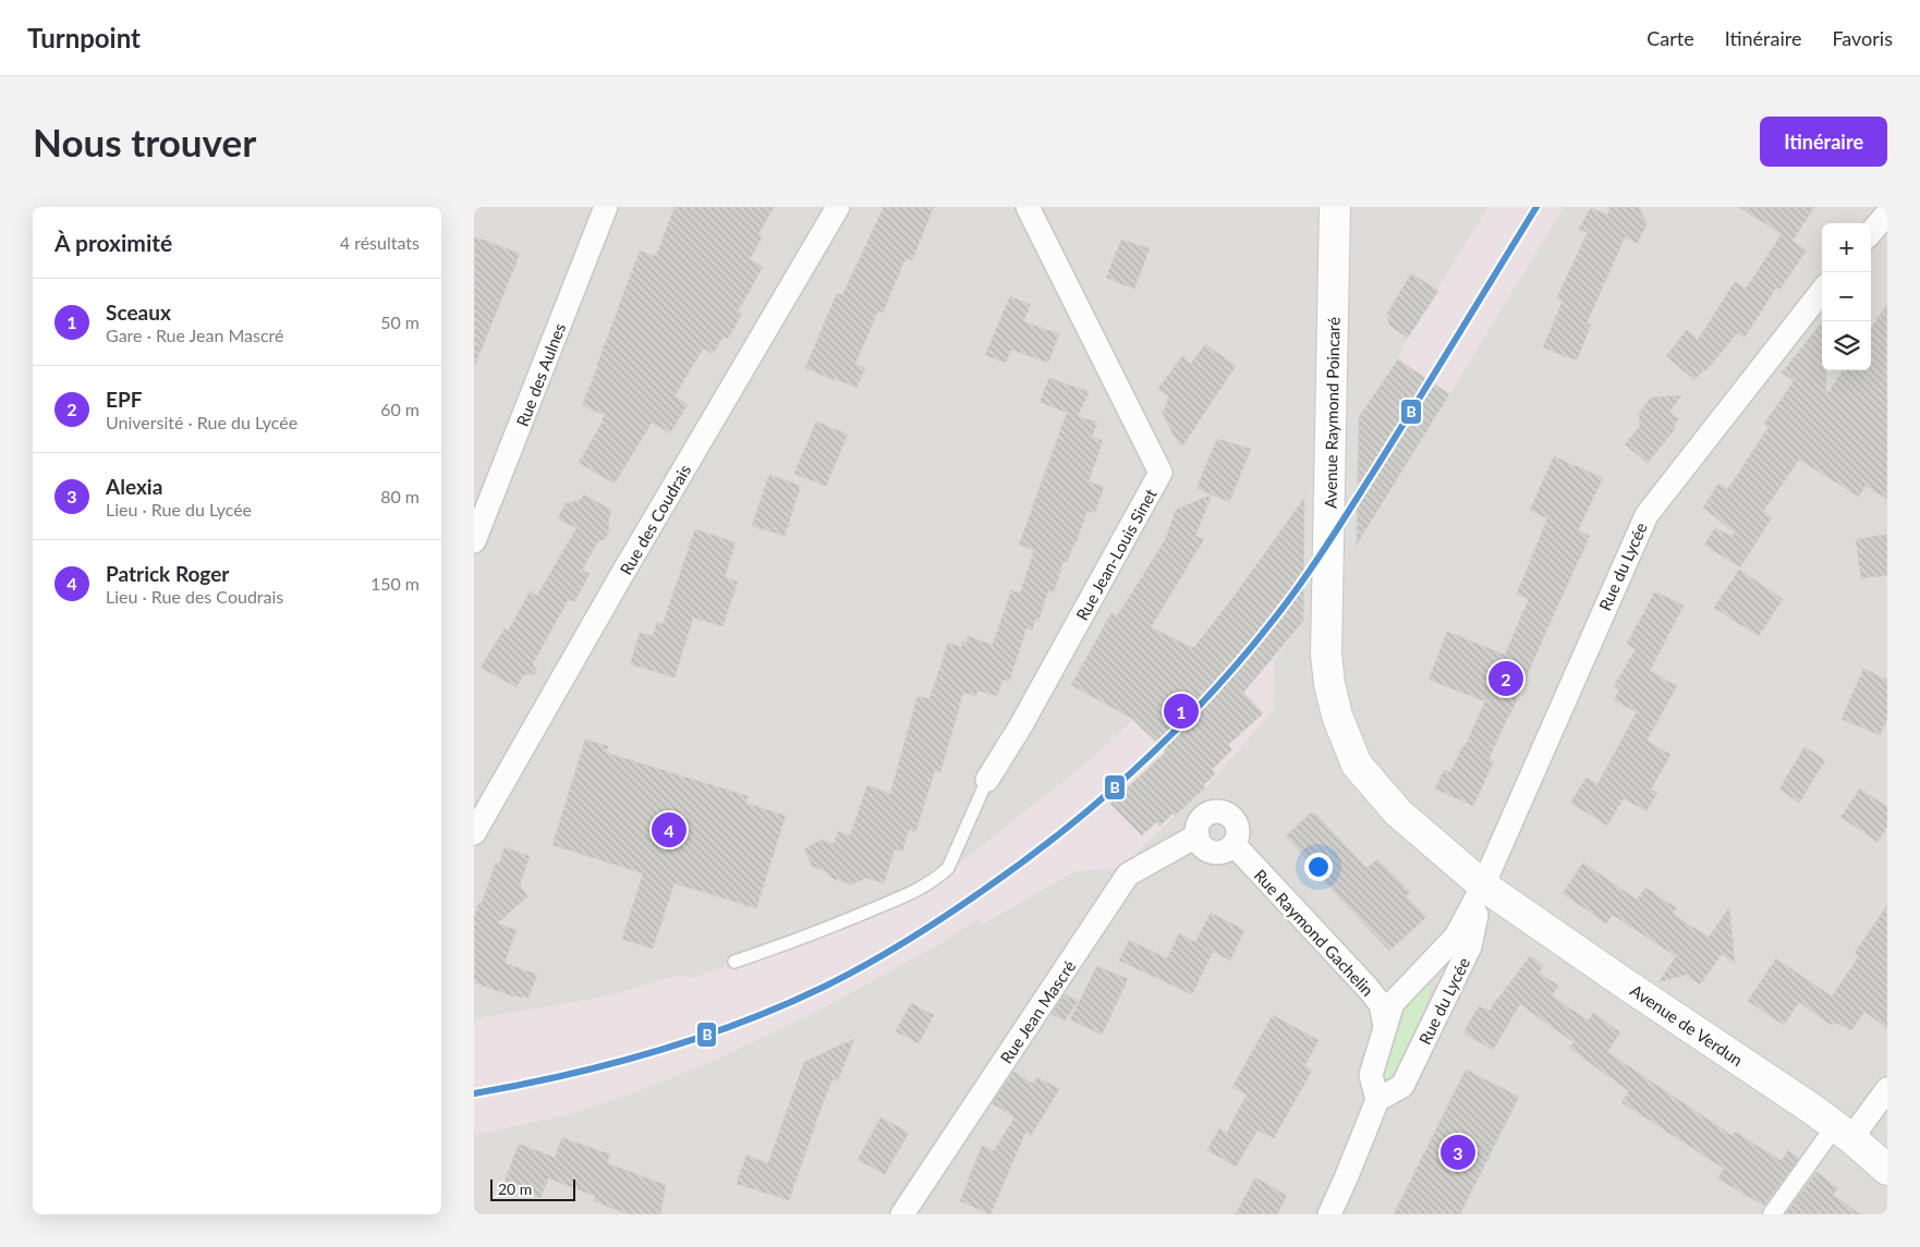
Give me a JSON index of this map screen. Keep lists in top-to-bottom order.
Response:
{
  "streets": {
    "street": [
      "Rue des Aulnes",
      "Avenue Raymond Poincaré",
      "Rue des Coudrais",
      "Rue Jean-Louis Sinet",
      "Rue du Lycée",
      "Rue Raymond Gachelin",
      "Rue Jean Mascré",
      "Avenue de Verdun"
    ]
  },
  "crossings": [
    ["Avenue Raymond Poincaré", "Rue du Lycée"],
    ["Avenue Raymond Poincaré", "Avenue de Verdun"],
    ["Rue du Lycée", "Rue Raymond Gachelin"],
    ["Rue du Lycée", "Avenue de Verdun"],
    ["Rue Raymond Gachelin", "Rue Jean Mascré"]
  ],
  "lines": ["transit line B"],
  "scale_bar": "20 m",
  "page": {
    "header": "Turnpoint",
    "nav": ["Carte", "Itinéraire", "Favoris"],
    "buttons": "Itinéraire",
    "title": "Nous trouver",
    "heading": ["À proximité", "4 résultats"],
    "map_buttons": ["+", "−"],
    "list": [
      {
        "mark": "1",
        "name": "Sceaux",
        "note": "Gare · Rue Jean Mascré",
        "value": "50 m"
      },
      {
        "mark": "2",
        "name": "EPF",
        "note": "Université · Rue du Lycée",
        "value": "60 m"
      },
      {
        "mark": "3",
        "name": "Alexia",
        "note": "Lieu · Rue du Lycée",
        "value": "80 m"
      },
      {
        "mark": "4",
        "name": "Patrick Roger",
        "note": "Lieu · Rue des Coudrais",
        "value": "150 m"
      }
    ],
    "pins": [
      "2",
      "1",
      "4",
      "3"
    ],
    "scale": "20 m"
  }
}
